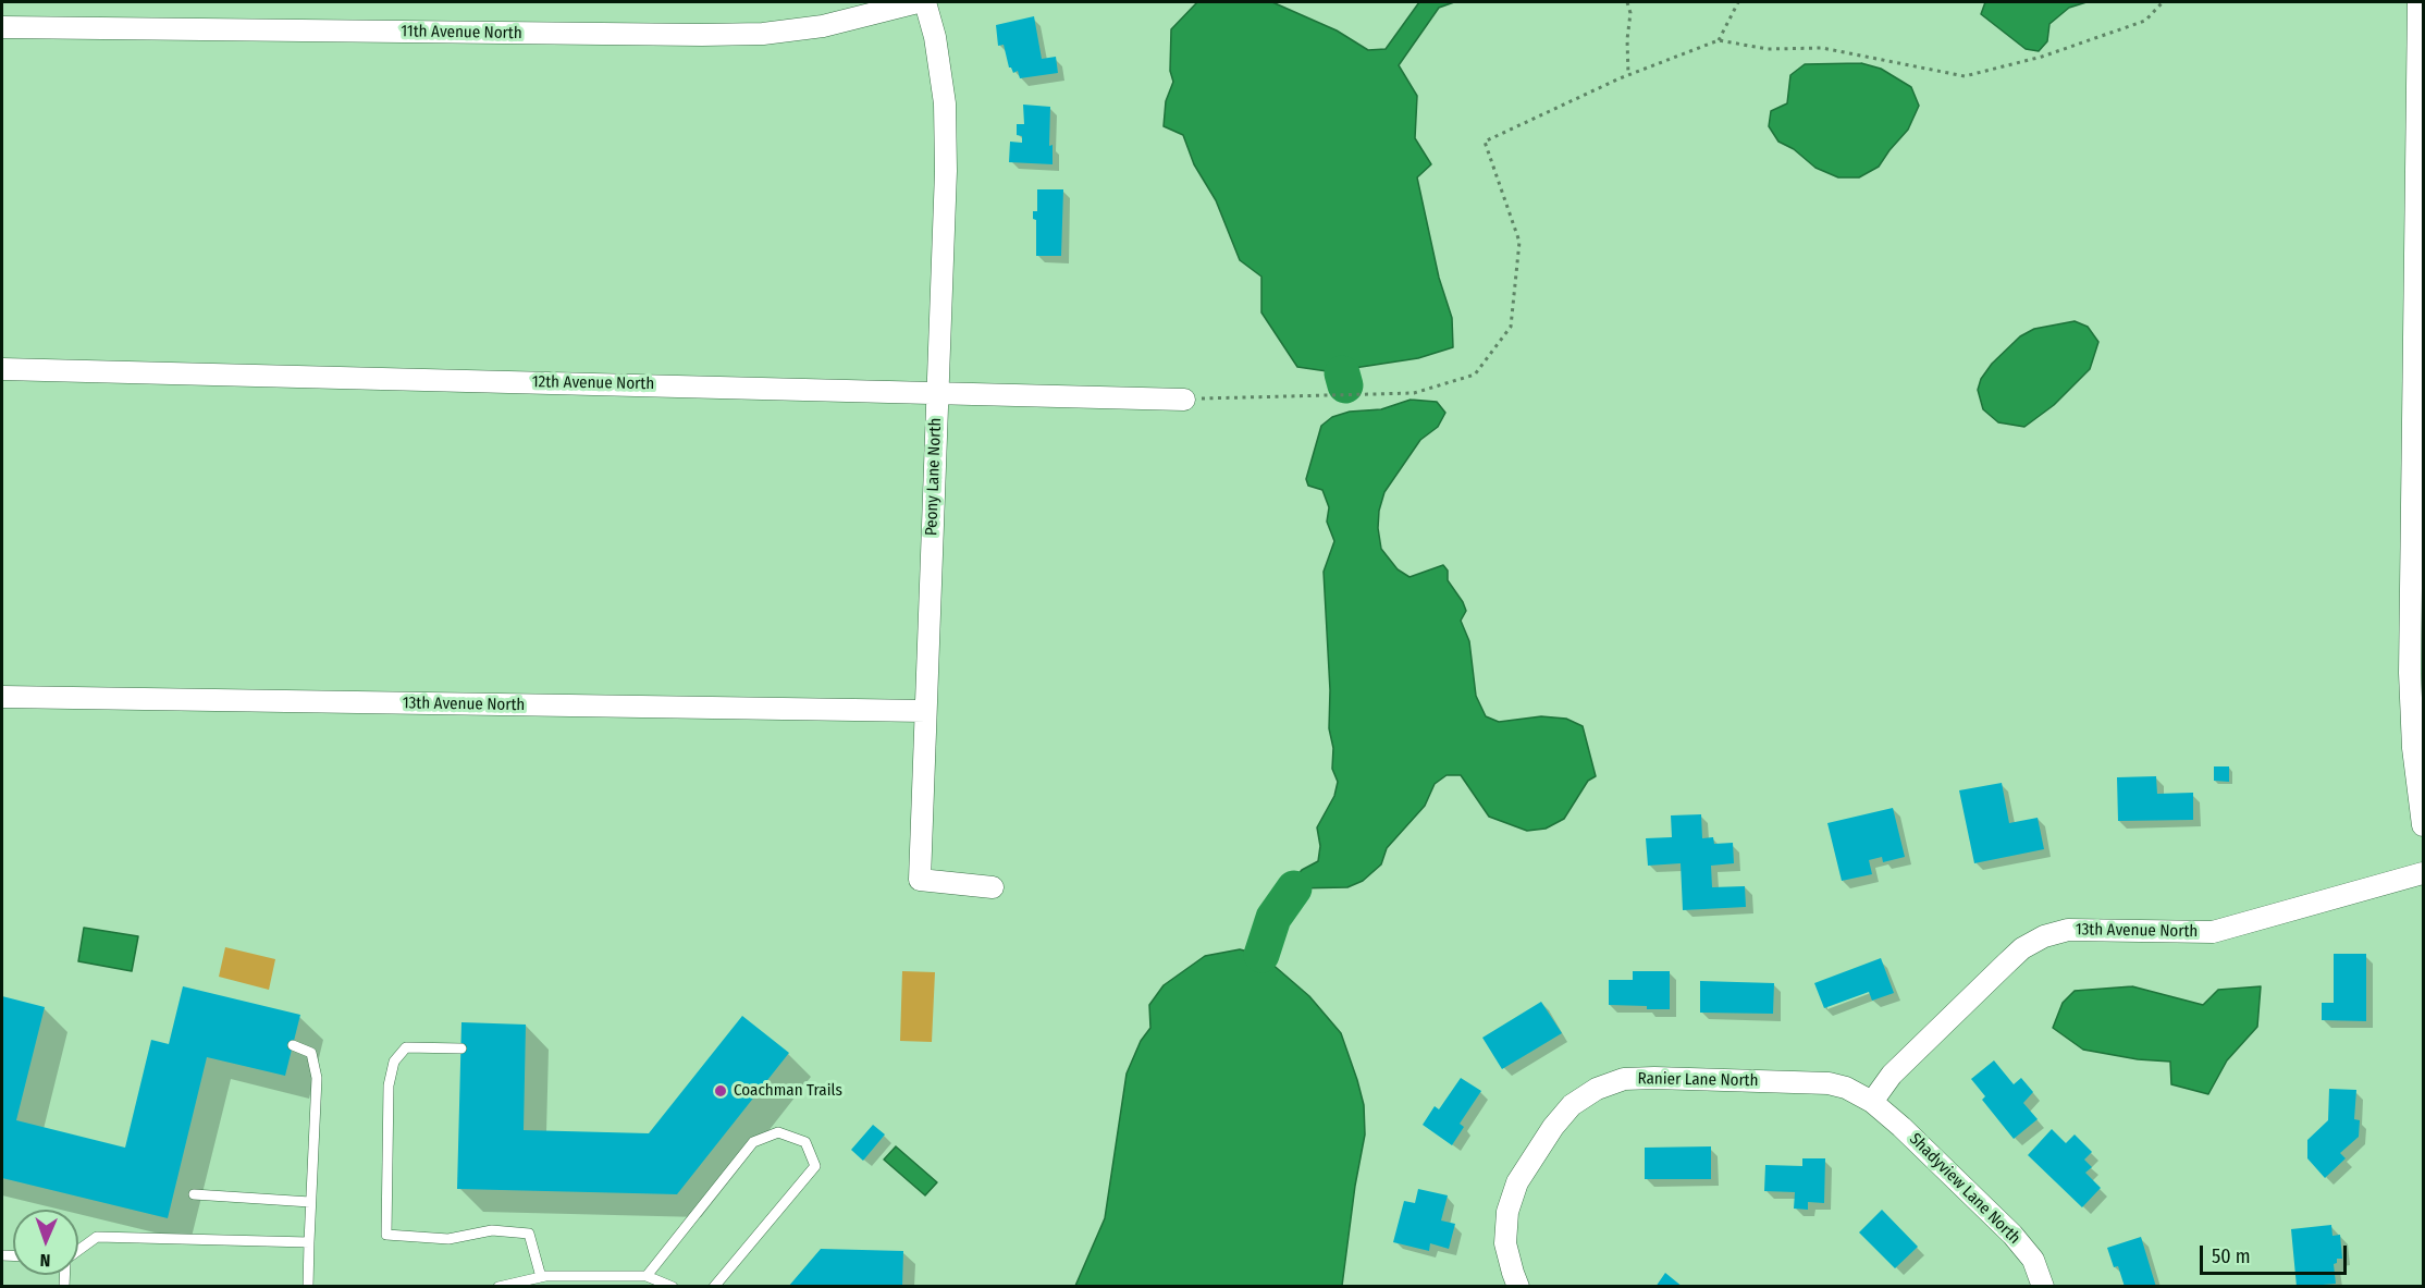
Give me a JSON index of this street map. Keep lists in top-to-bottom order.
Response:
{
  "streets": {
    "street": [
      "11th Avenue North",
      "12th Avenue North",
      "Peony Lane North",
      "13th Avenue North",
      "Ranier Lane North",
      "Shadyview Lane North"
    ]
  },
  "crossings": [
    ["12th Avenue North", "Peony Lane North"],
    ["Peony Lane North", "13th Avenue North"],
    ["13th Avenue North", "Ranier Lane North"],
    ["13th Avenue North", "Shadyview Lane North"],
    ["Ranier Lane North", "Shadyview Lane North"]
  ],
  "places": ["Coachman Trails"],
  "scale_bar": "50 m",
  "north": "bottom"
}
